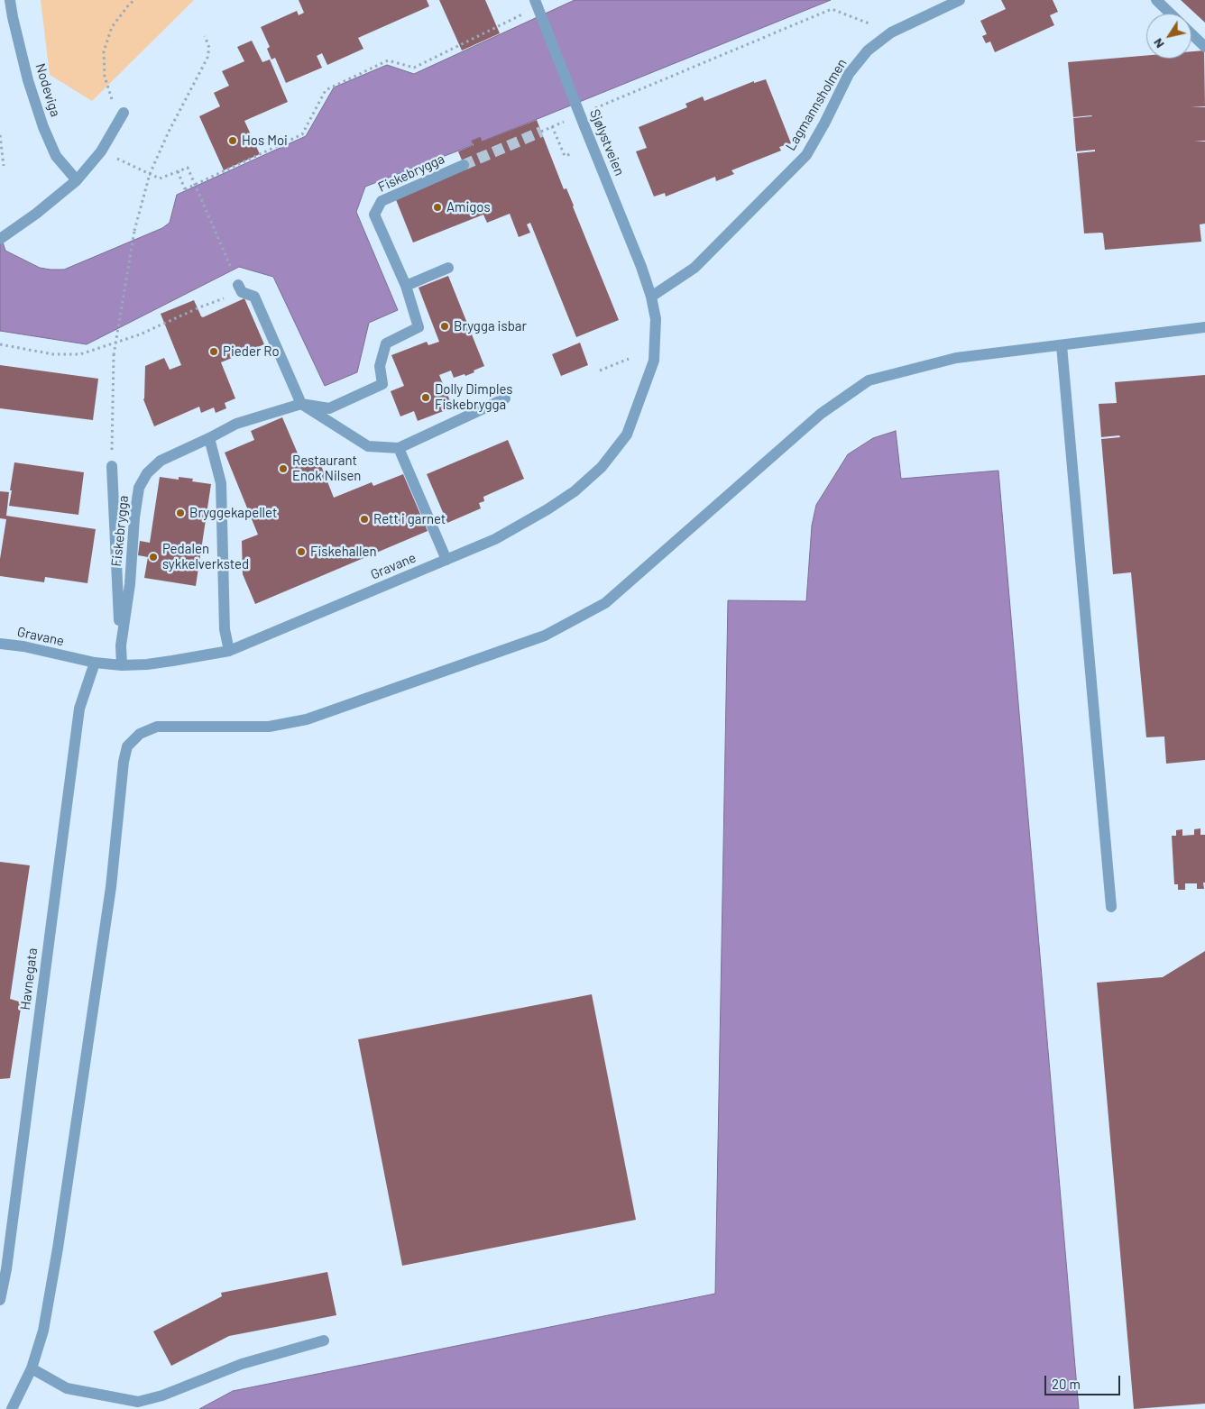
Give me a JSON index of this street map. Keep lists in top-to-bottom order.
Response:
{
  "streets": {
    "street": [
      "Nodeviga",
      "Lagmannsholmen",
      "Sjølystveien",
      "Fiskebrygga",
      "Gravane",
      "Havnegata"
    ]
  },
  "crossings": [
    ["Lagmannsholmen", "Sjølystveien"],
    ["Lagmannsholmen", "Gravane"],
    ["Sjølystveien", "Gravane"],
    ["Fiskebrygga", "Gravane"],
    ["Gravane", "Havnegata"]
  ],
  "places": [
    "Hos Moi",
    "Amigos",
    "Brygga isbar",
    "Pieder Ro",
    "Dolly Dimples Fiskebrygga",
    "Restaurant Enok Nilsen",
    "Bryggekapellet",
    "Rett i garnet",
    "Fiskehallen",
    "Pedalen sykkelverksted"
  ],
  "scale_bar": "20 m",
  "north": "bottom left"
}
